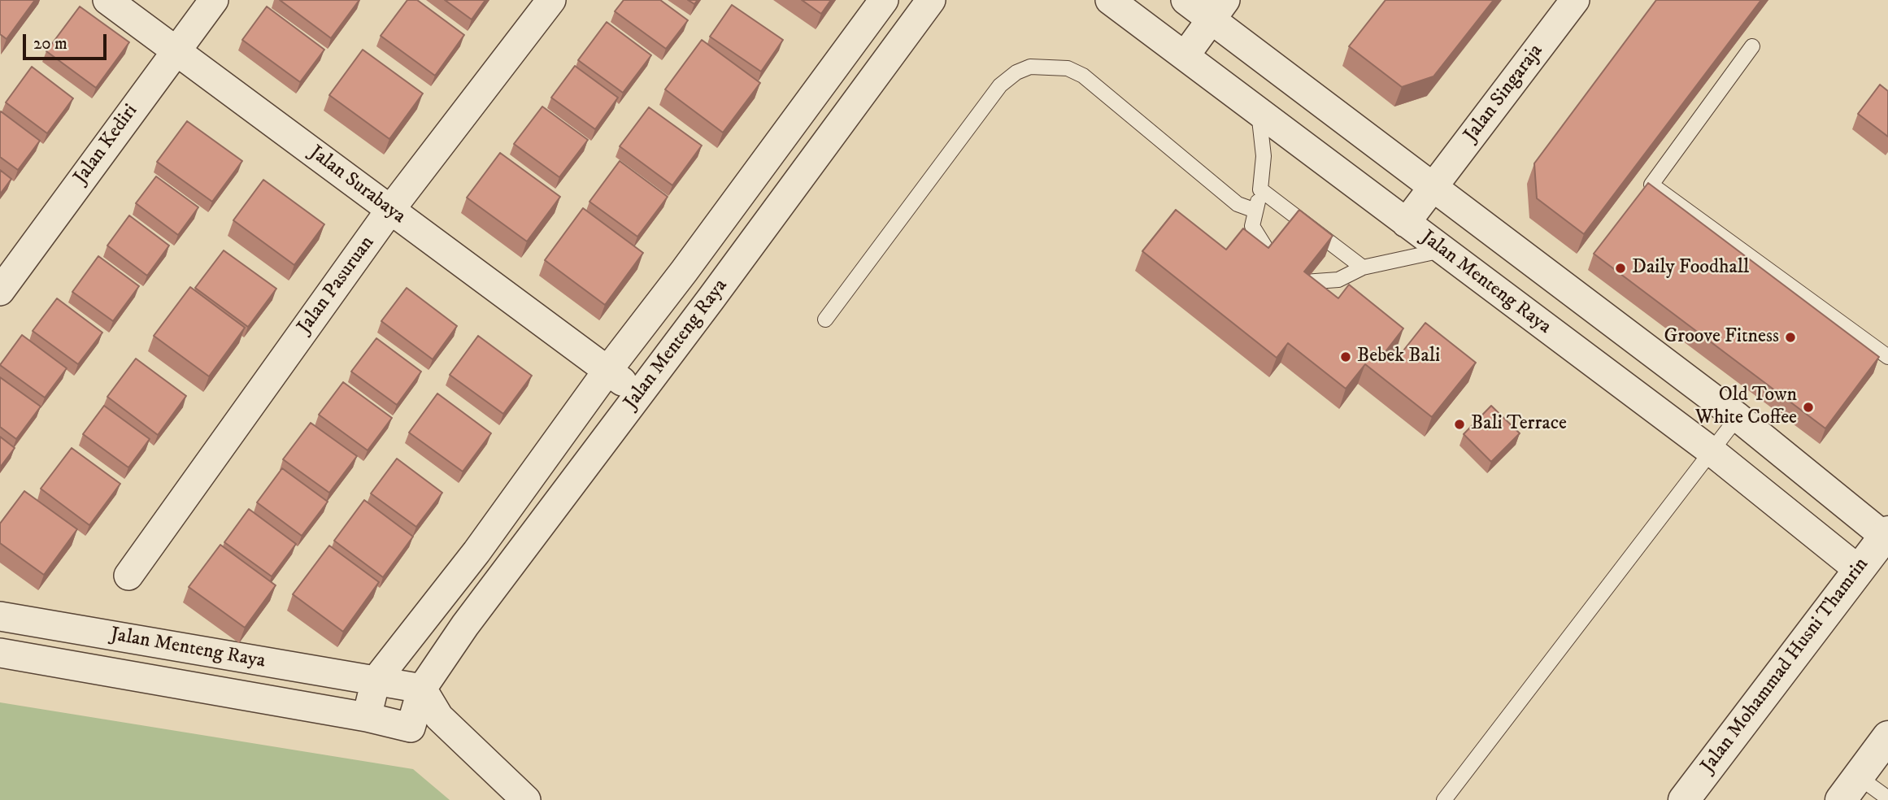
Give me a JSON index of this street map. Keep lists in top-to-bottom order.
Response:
{
  "streets": {
    "street": [
      "Jalan Singaraja",
      "Jalan Kediri",
      "Jalan Surabaya",
      "Jalan Menteng Raya",
      "Jalan Pasuruan",
      "Jalan Mohammad Husni Thamrin"
    ]
  },
  "crossings": [
    ["Jalan Singaraja", "Jalan Menteng Raya"],
    ["Jalan Kediri", "Jalan Surabaya"],
    ["Jalan Surabaya", "Jalan Menteng Raya"],
    ["Jalan Surabaya", "Jalan Pasuruan"],
    ["Jalan Menteng Raya", "Jalan Mohammad Husni Thamrin"]
  ],
  "places": [
    "Daily Foodhall",
    "Groove Fitness",
    "Bebek Bali",
    "Old Town White Coffee",
    "Bali Terrace"
  ],
  "scale_bar": "20 m"
}
